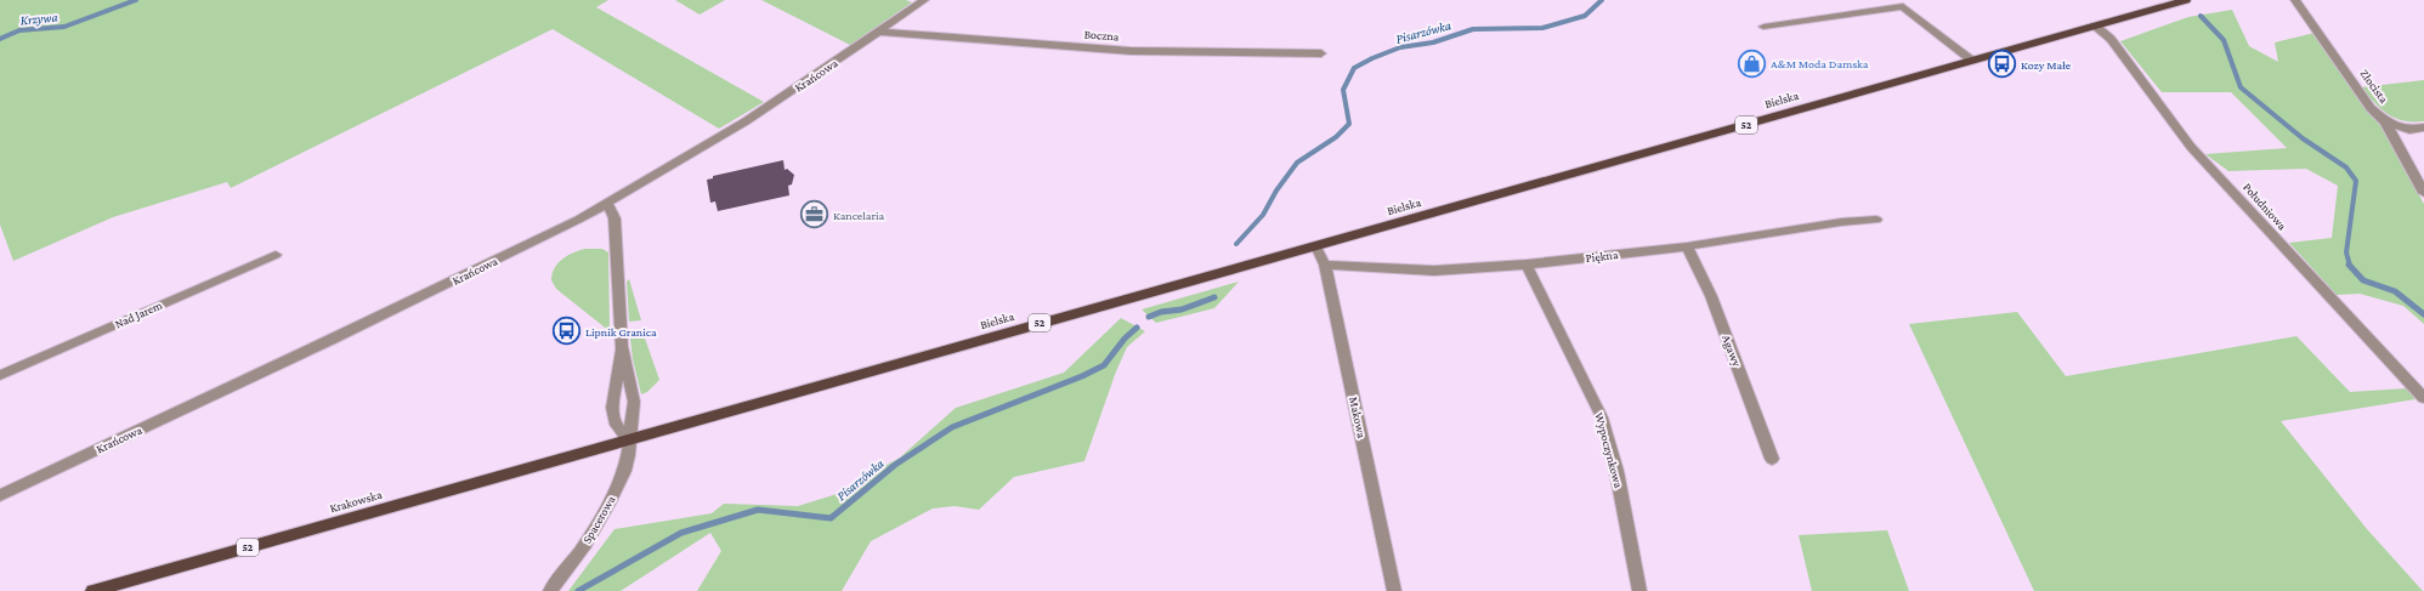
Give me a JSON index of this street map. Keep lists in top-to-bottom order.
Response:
{
  "streets": {
    "main road": ["Bielska", "52", "Krakowska"],
    "street": [
      "Boczna",
      "Krańcowa",
      "Złocista",
      "Południowa",
      "Piękna",
      "Nad Jarem",
      "Agawy",
      "Makowa",
      "Wypoczynkowa",
      "Spacerowa"
    ]
  },
  "crossings": [
    ["Boczna", "Krańcowa"],
    ["Bielska", "Południowa"],
    ["Bielska", "Makowa"],
    ["Bielska", "Krakowska"],
    ["Bielska", "Spacerowa"],
    ["Piękna", "Agawy"],
    ["Piękna", "Makowa"],
    ["Piękna", "Wypoczynkowa"],
    ["Krakowska", "Spacerowa"]
  ],
  "water": ["Krzywa", "Pisarzówka"],
  "places": {
    "shop": ["A&M Moda Damska"],
    "bus stop": ["Kozy Małe", "Lipnik Granica"],
    "office": ["Kancelaria"]
  }
}
